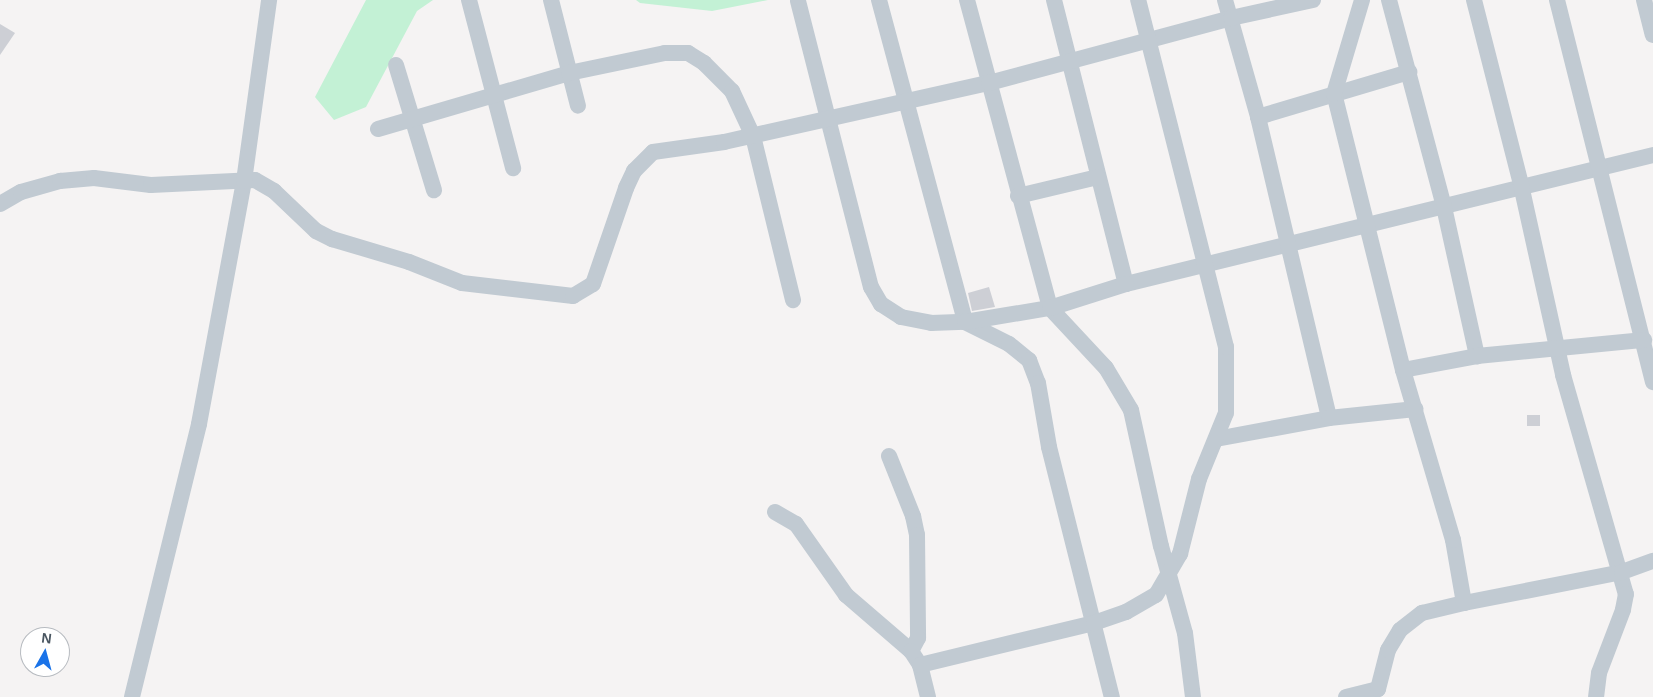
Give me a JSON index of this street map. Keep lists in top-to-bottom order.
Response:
{
  "north": "top"
}
